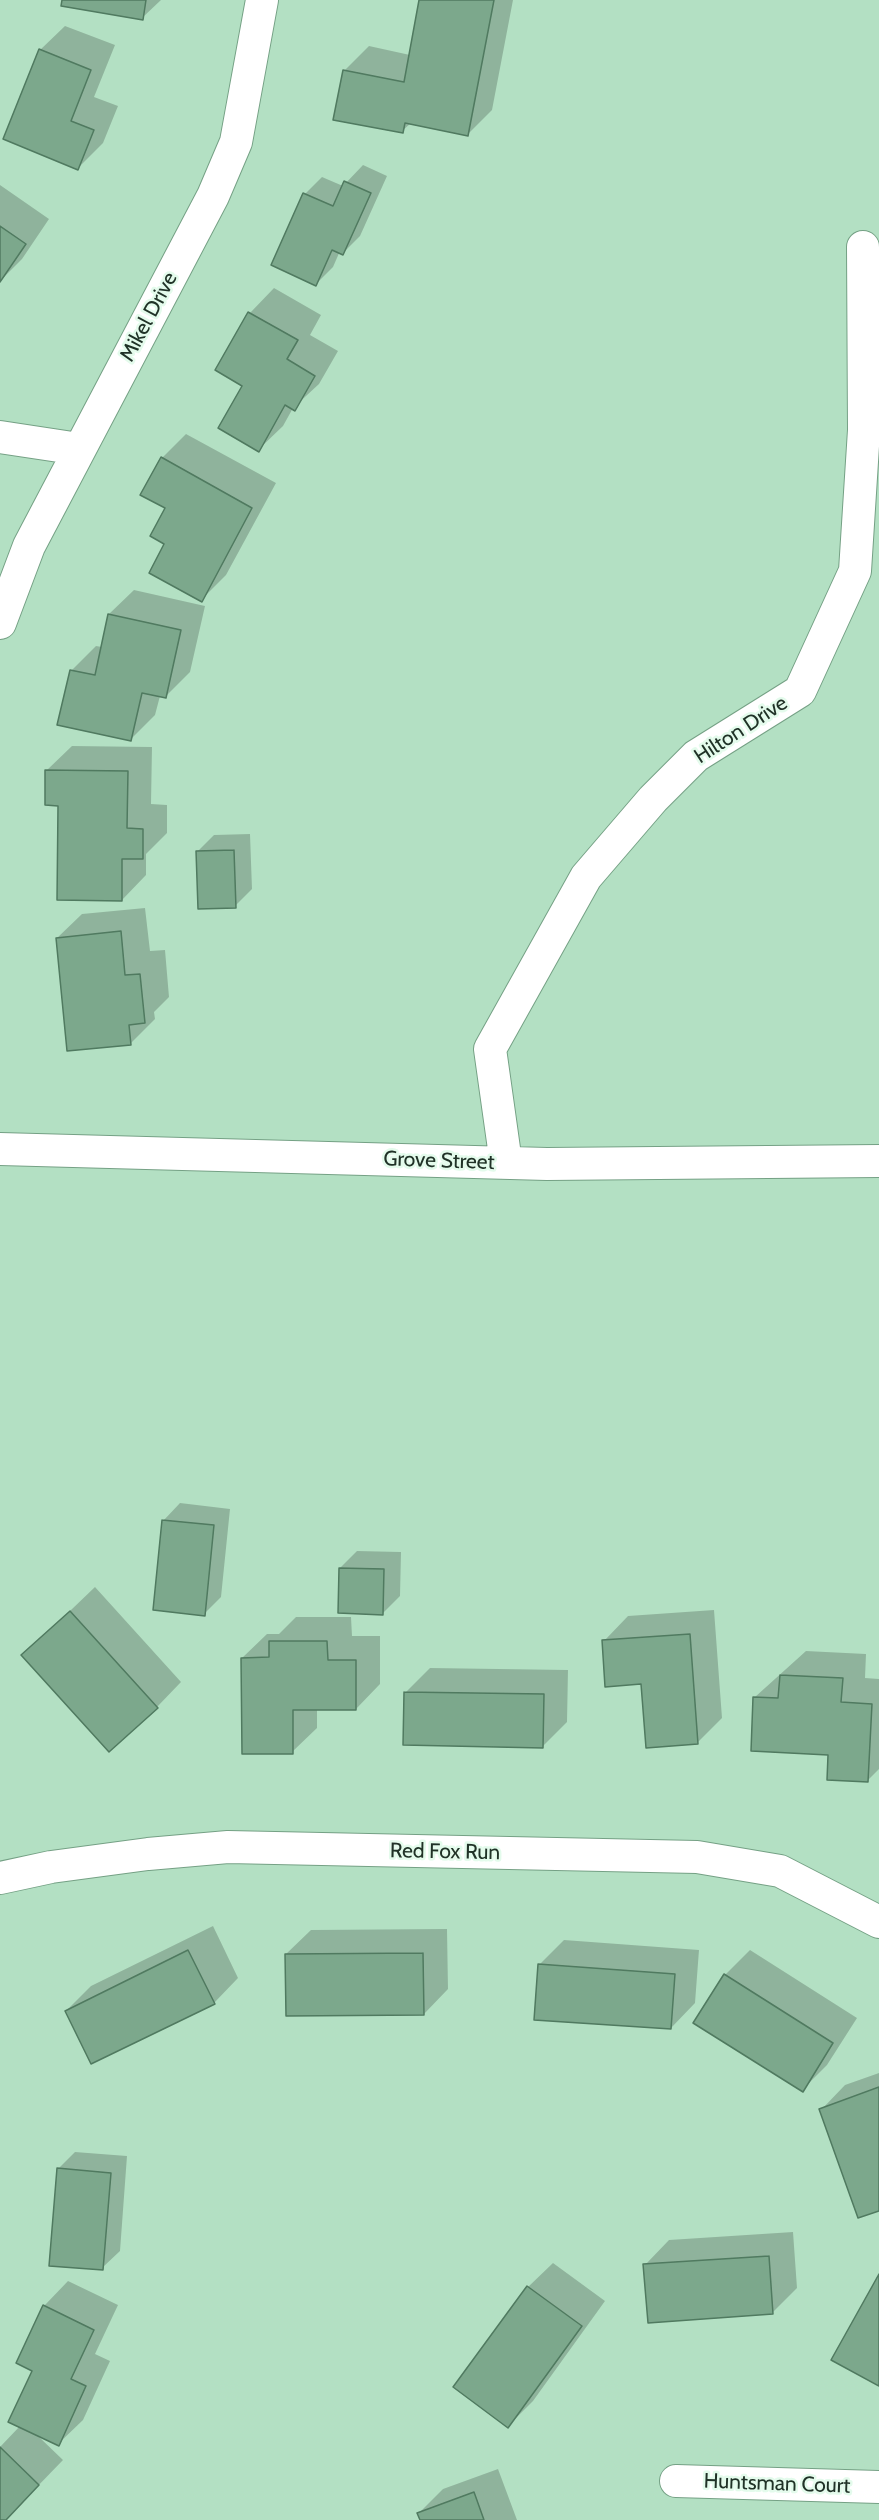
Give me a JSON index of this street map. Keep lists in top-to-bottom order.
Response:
{
  "streets": {
    "street": [
      "Mikel Drive",
      "Hilton Drive",
      "Grove Street",
      "Red Fox Run",
      "Huntsman Court"
    ]
  },
  "crossings": [
    ["Hilton Drive", "Grove Street"]
  ]
}
